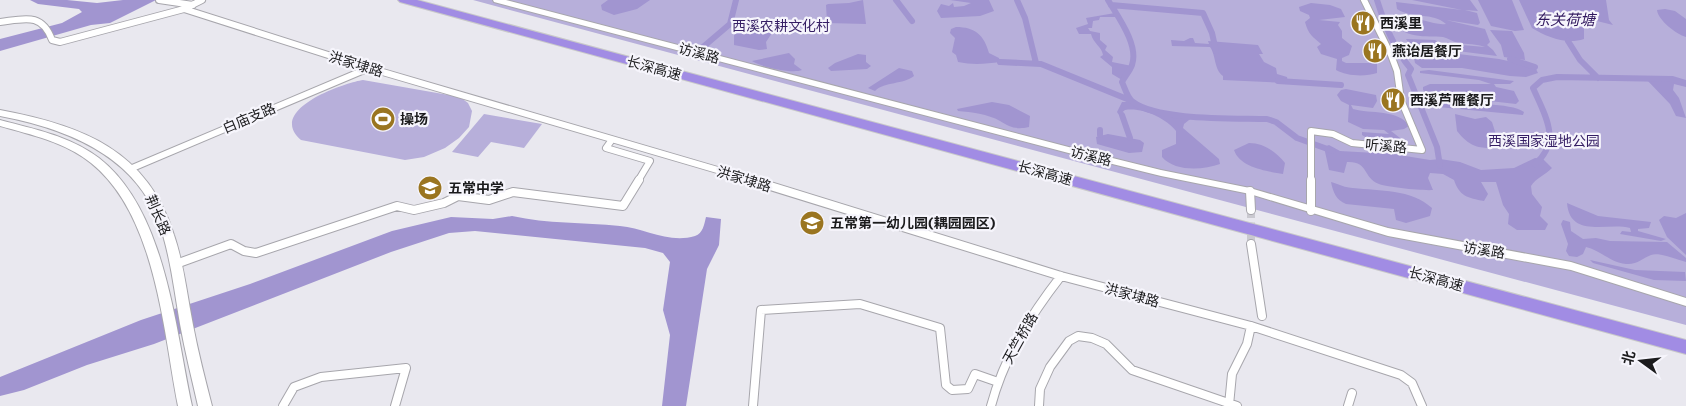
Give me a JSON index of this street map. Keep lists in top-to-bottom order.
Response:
{
  "streets": {
    "highway": ["长深高速"],
    "main road": ["荆长路"],
    "street": [
      "访溪路",
      "洪家埭路",
      "白庙支路",
      "听溪路",
      "天竺桥路"
    ]
  },
  "crossings": [
    ["访溪路", "听溪路"],
    ["洪家埭路", "白庙支路"],
    ["洪家埭路", "天竺桥路"],
    ["白庙支路", "荆长路"]
  ],
  "water": ["东关荷塘"],
  "parks": ["西溪农耕文化村", "西溪国家湿地公园"],
  "places": {
    "restaurant": ["西溪里", "燕诒居餐厅", "西溪芦雁餐厅"],
    "sports": ["操场"],
    "school or university": ["五常中学", "五常第一幼儿园(耦园园区)"]
  },
  "north": "left"
}
